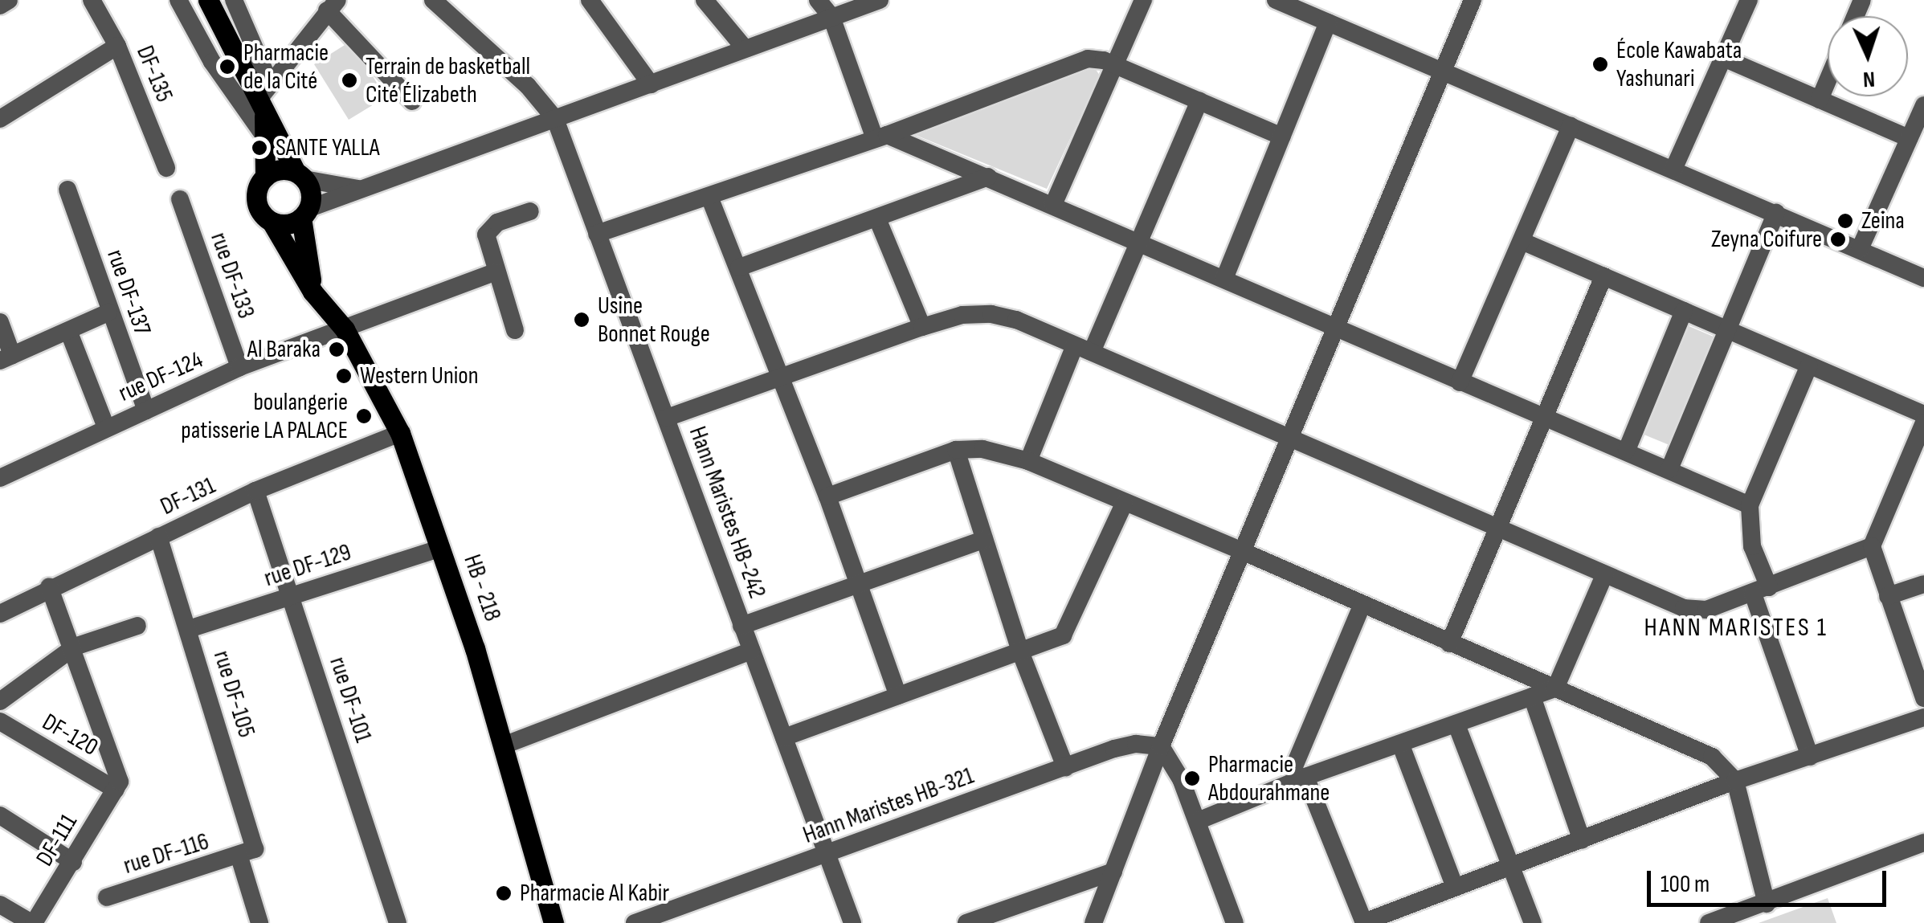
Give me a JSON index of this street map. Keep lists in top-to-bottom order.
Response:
{
  "streets": {
    "main road": ["HB - 218"],
    "street": [
      "DF-135",
      "rue DF-133",
      "rue DF-137",
      "rue DF-124",
      "DF-131",
      "Hann Maristes HB-242",
      "rue DF-129",
      "rue DF-105",
      "rue DF-101",
      "DF-120",
      "Hann Maristes HB-321",
      "DF-111",
      "rue DF-116"
    ]
  },
  "crossings": [
    ["rue DF-133", "rue DF-124"],
    ["rue DF-137", "rue DF-124"],
    ["rue DF-124", "HB - 218"],
    ["DF-131", "HB - 218"],
    ["DF-131", "rue DF-105"],
    ["DF-131", "rue DF-101"],
    ["Hann Maristes HB-242", "Hann Maristes HB-321"],
    ["rue DF-129", "HB - 218"],
    ["rue DF-129", "rue DF-105"],
    ["rue DF-129", "rue DF-101"],
    ["rue DF-105", "rue DF-116"],
    ["DF-120", "DF-111"]
  ],
  "districts": ["HANN MARISTES 1"],
  "places": [
    "École Kawabata Yashunari",
    "Pharmacie de la Cité",
    "Terrain de basketball Cité Élizabeth",
    "SANTE YALLA",
    "Zeina",
    "Zeyna Coifure",
    "Usine Bonnet Rouge",
    "Al Baraka",
    "Western Union",
    "boulangerie patisserie LA PALACE",
    "Pharmacie Abdourahmane",
    "Pharmacie Al Kabir"
  ],
  "scale_bar": "100 m",
  "north": "bottom"
}
